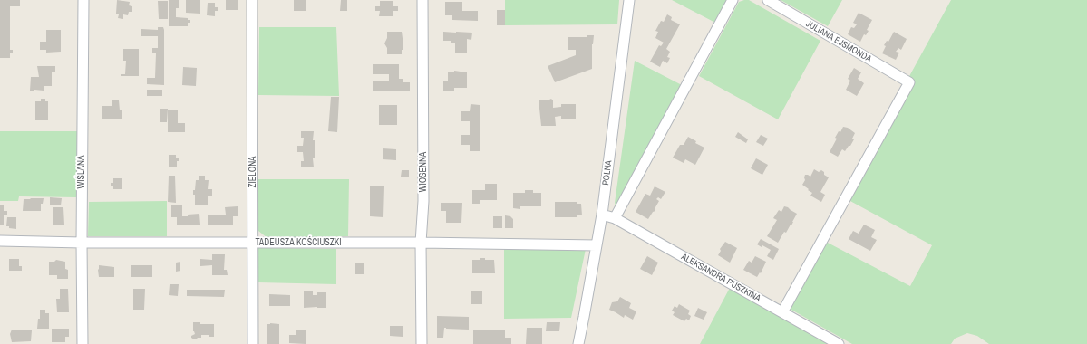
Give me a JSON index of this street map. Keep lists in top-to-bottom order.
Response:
{
  "streets": {
    "street": [
      "JULIANA EJSMONDA",
      "WIŚLANA",
      "ZIELONA",
      "WIOSENNA",
      "POLNA",
      "TADEUSZA KOŚCIUSZKI",
      "ALEKSANDRA PUSZKINA"
    ]
  },
  "crossings": [
    ["JULIANA EJSMONDA", "ALEKSANDRA PUSZKINA"],
    ["WIŚLANA", "TADEUSZA KOŚCIUSZKI"],
    ["ZIELONA", "TADEUSZA KOŚCIUSZKI"],
    ["WIOSENNA", "TADEUSZA KOŚCIUSZKI"],
    ["POLNA", "TADEUSZA KOŚCIUSZKI"],
    ["POLNA", "ALEKSANDRA PUSZKINA"]
  ]
}
